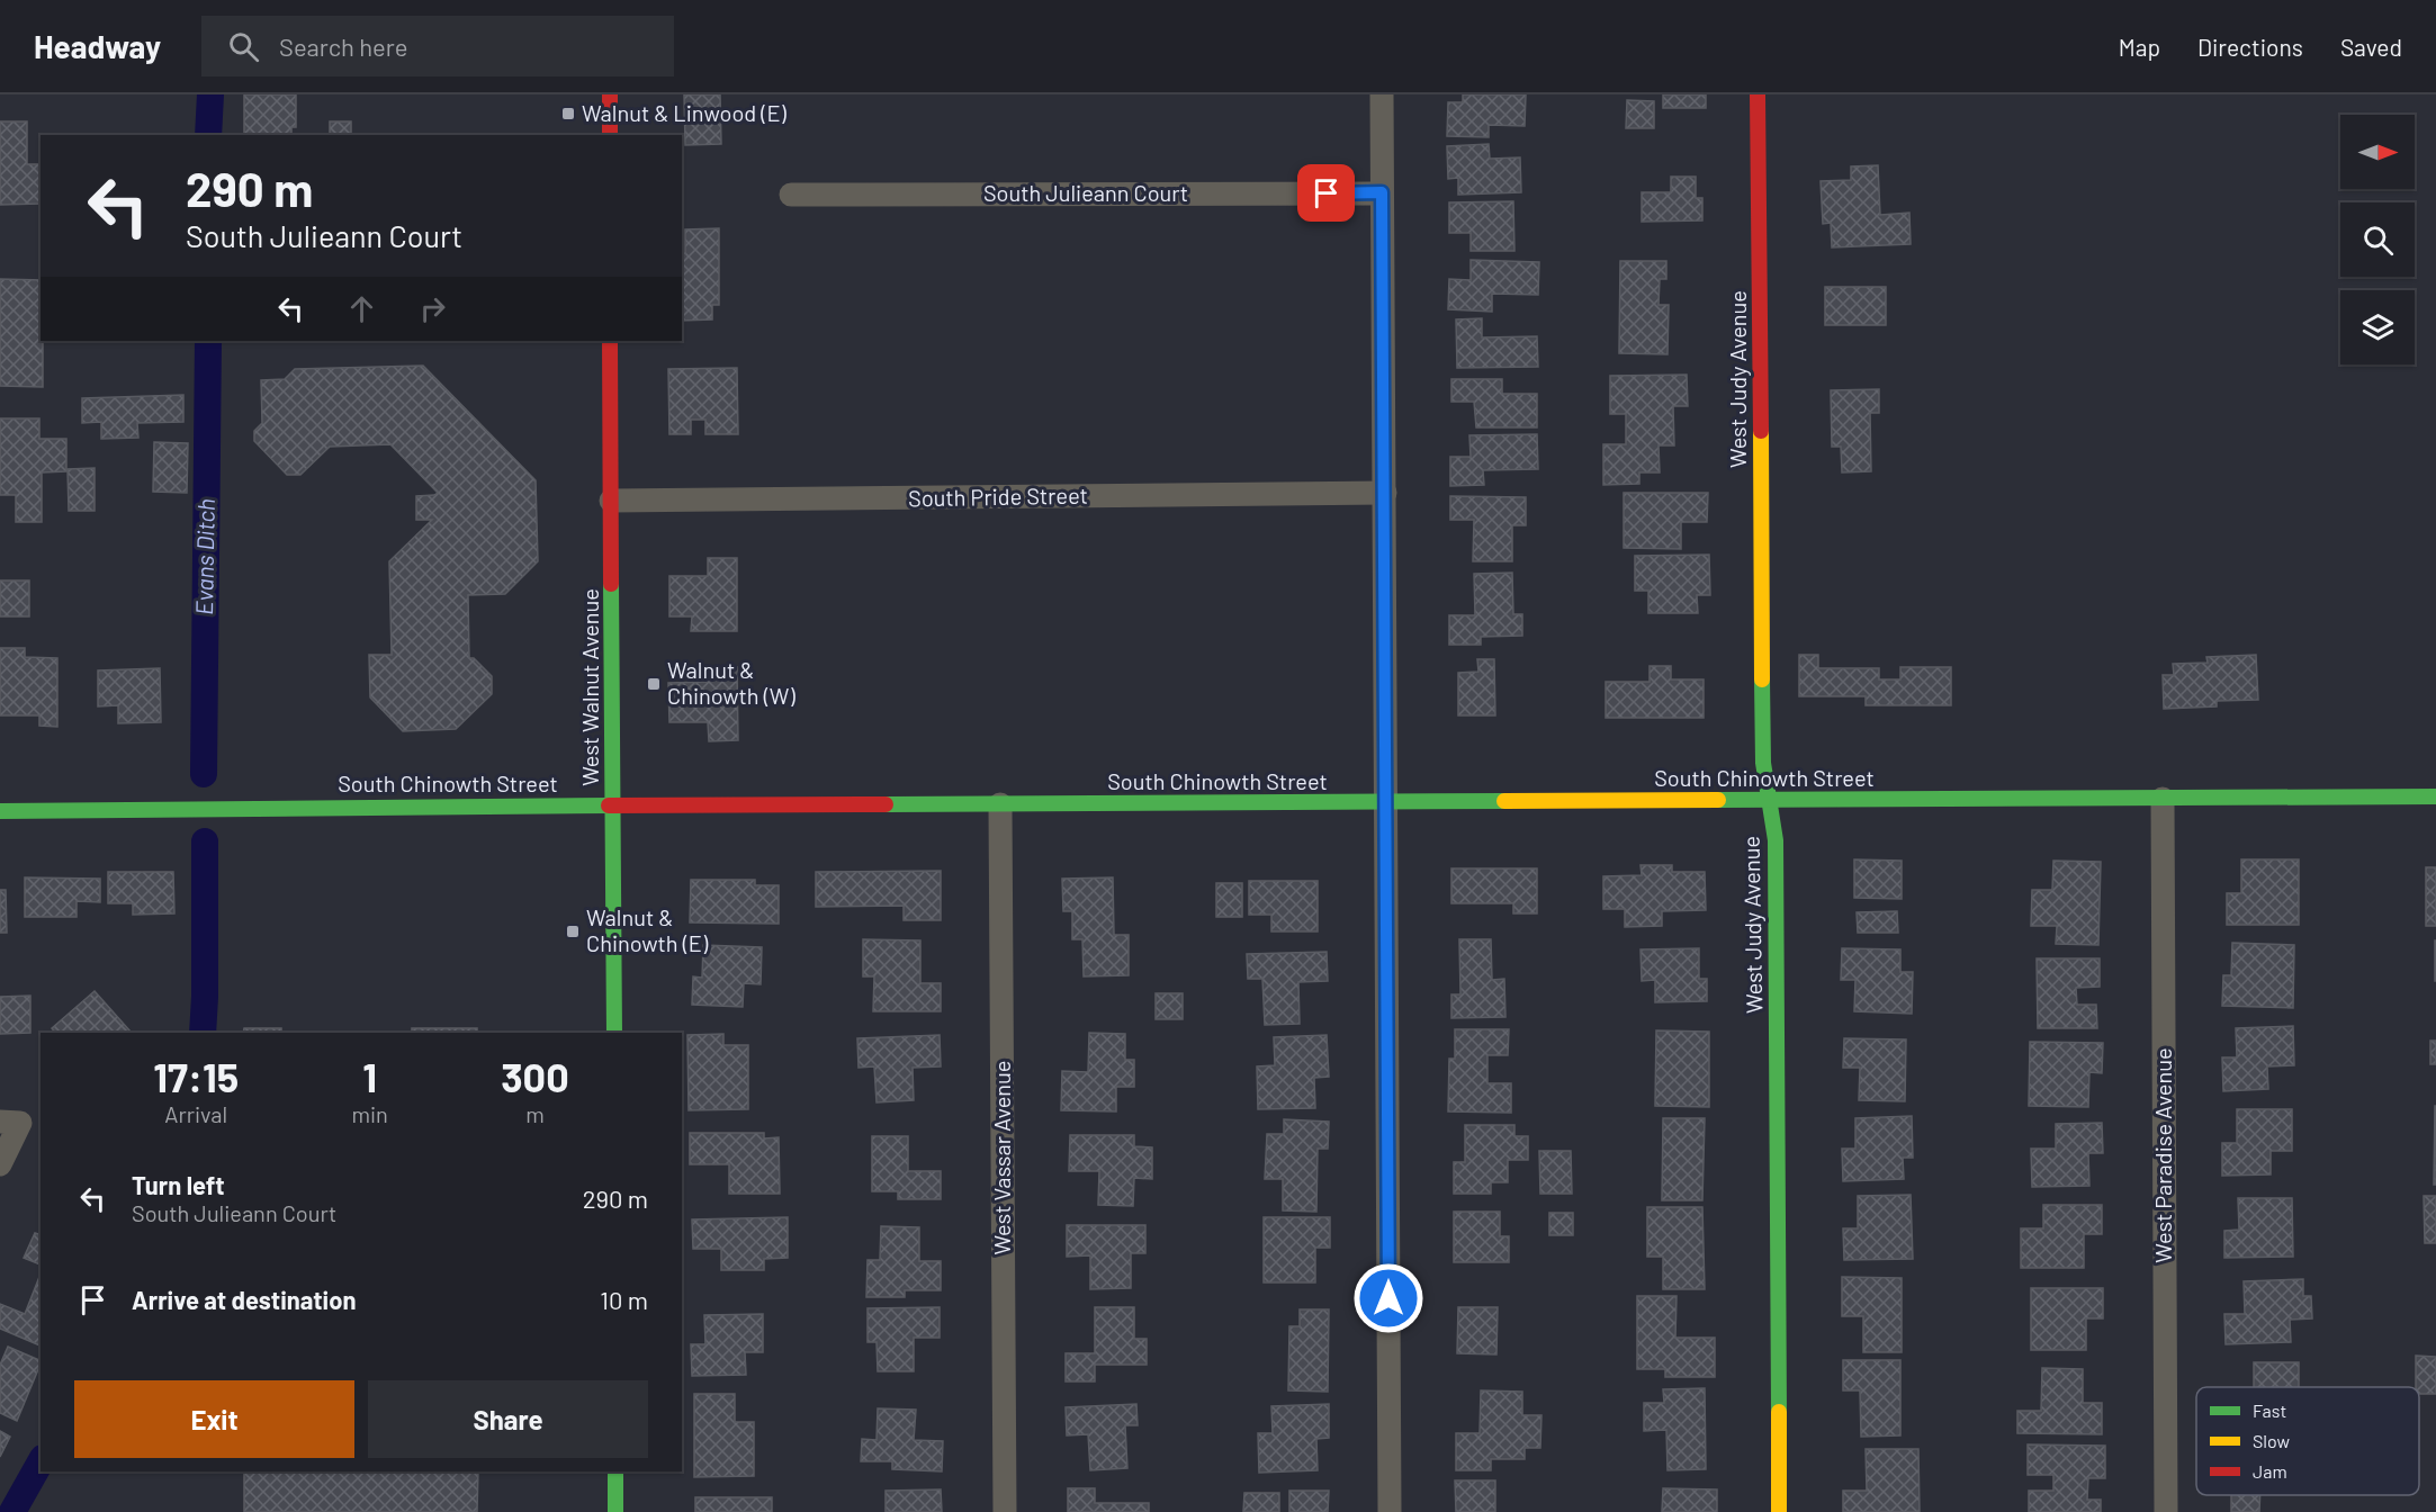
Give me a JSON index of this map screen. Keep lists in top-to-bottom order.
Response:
{
  "streets": {
    "street": [
      "South Julieann Court",
      "West Judy Avenue",
      "South Pride Street",
      "West Walnut Avenue",
      "South Chinowth Street",
      "West Paradise Avenue",
      "West Vassar Avenue"
    ]
  },
  "crossings": [
    ["West Judy Avenue", "South Chinowth Street"],
    ["South Pride Street", "West Walnut Avenue"],
    ["West Walnut Avenue", "South Chinowth Street"],
    ["South Chinowth Street", "West Paradise Avenue"],
    ["South Chinowth Street", "West Vassar Avenue"]
  ],
  "water": ["Evans Ditch"],
  "places": {
    "transit": ["Walnut & Linwood (E)", "Walnut & Chinowth (W)", "Walnut & Chinowth (E)"]
  },
  "legend": ["Fast", "Slow", "Jam"],
  "north": "right",
  "page": {
    "header": "Headway",
    "search": "Search here",
    "nav": ["Map", "Directions", "Saved"],
    "turn": ["290 m", "South Julieann Court"],
    "eta": [
      "17:15",
      "Arrival",
      "1",
      "min",
      "300",
      "m"
    ],
    "list": [
      {
        "name": "Turn left",
        "note": "South Julieann Court",
        "value": "290 m"
      },
      {
        "name": "Arrive at destination",
        "value": "10 m"
      }
    ],
    "buttons": ["Exit", "Share"]
  }
}
